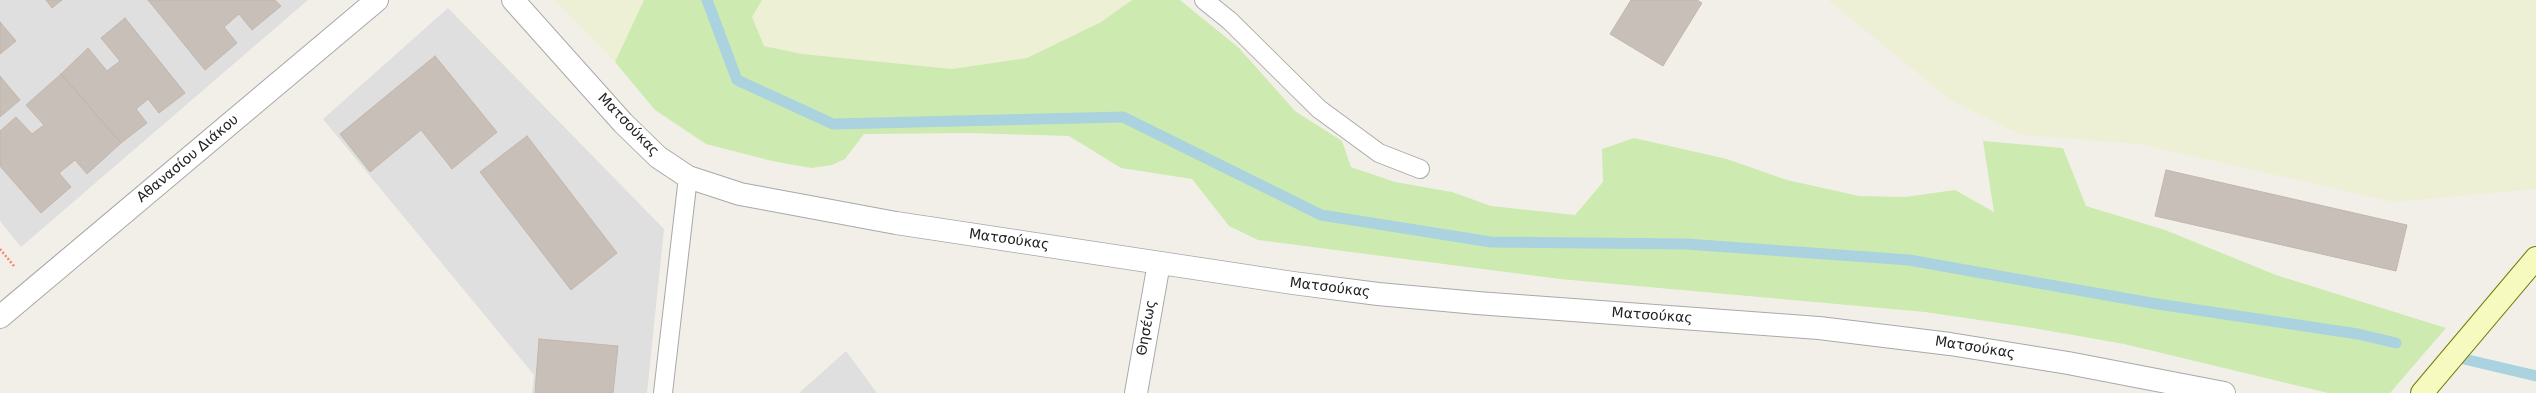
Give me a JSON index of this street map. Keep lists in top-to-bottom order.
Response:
{
  "streets": {
    "street": ["Ματσούκας", "Αθανασίου Διάκου", "Θησέως"]
  },
  "crossings": [
    ["Ματσούκας", "Θησέως"]
  ]
}
